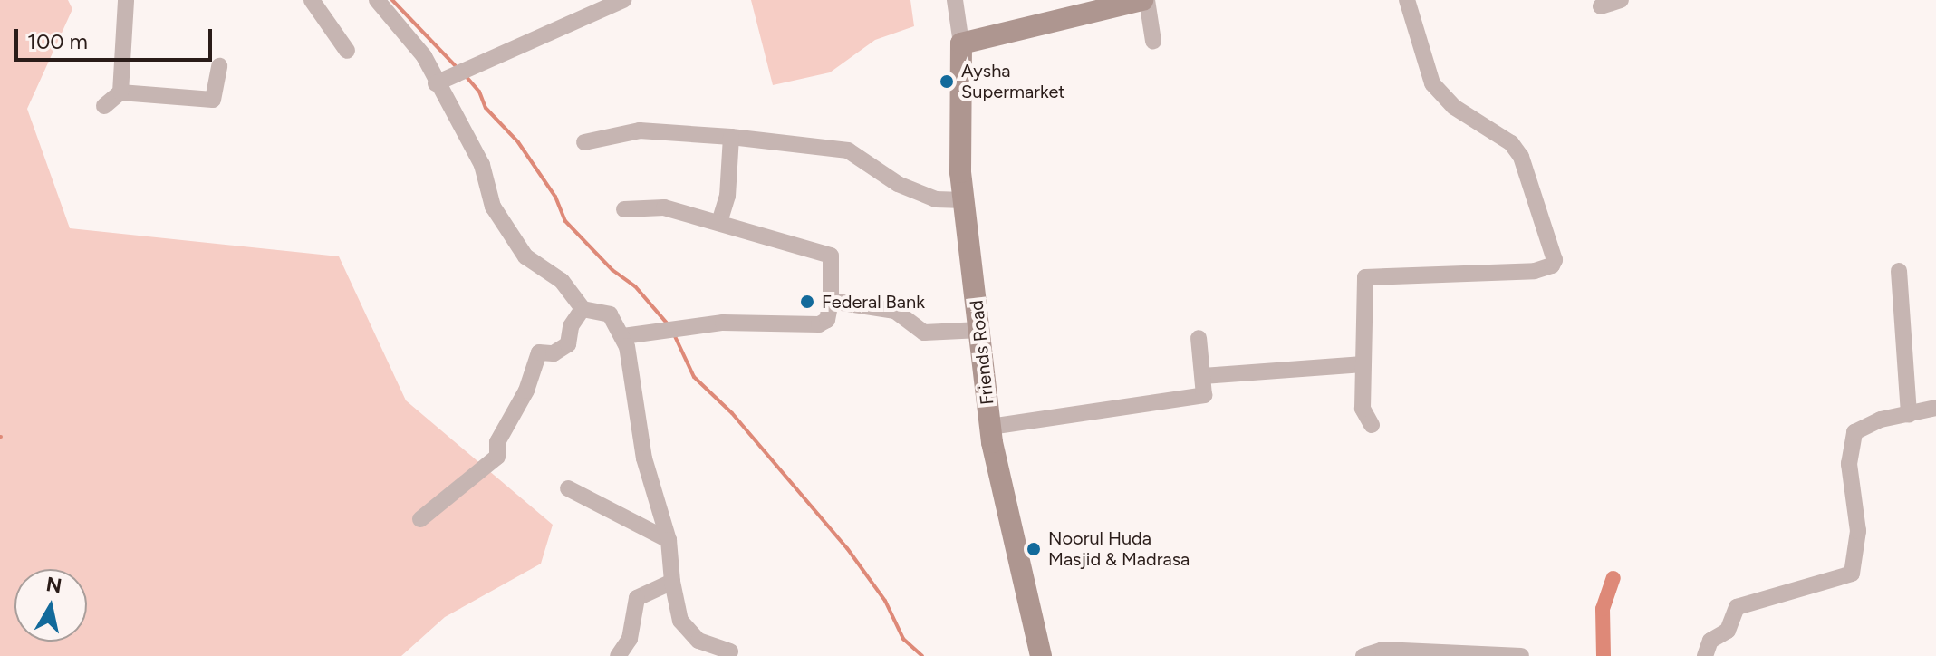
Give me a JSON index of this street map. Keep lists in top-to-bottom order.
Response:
{
  "streets": {
    "main road": ["Friends Road"]
  },
  "places": ["Aysha Supermarket", "Federal Bank", "Noorul Huda Masjid & Madrasa"],
  "scale_bar": "100 m",
  "north": "top"
}
